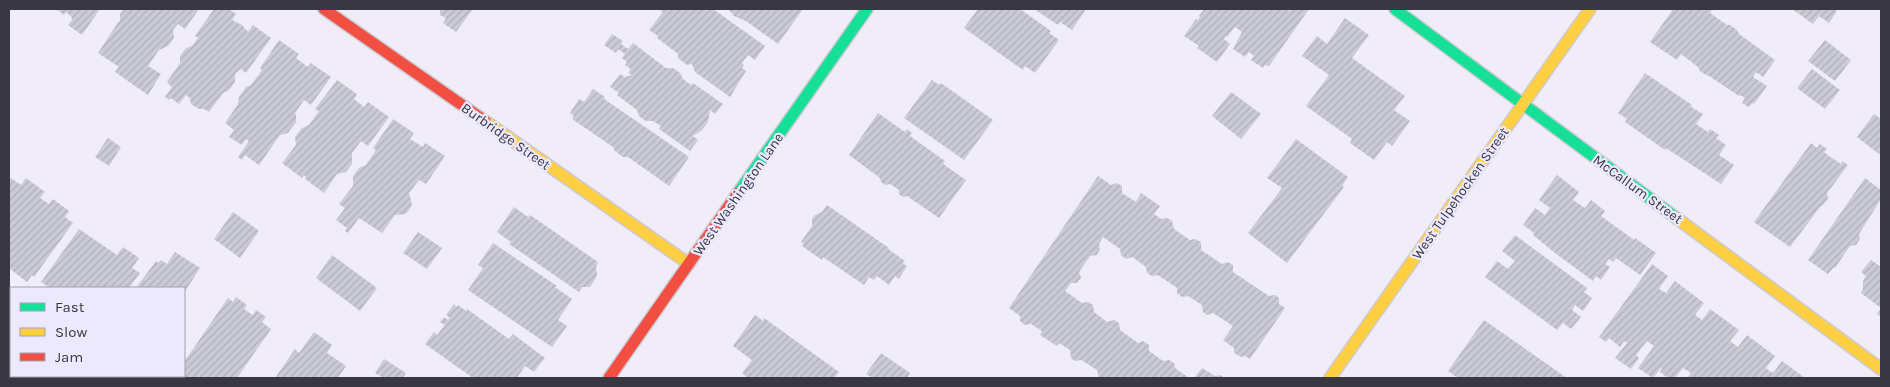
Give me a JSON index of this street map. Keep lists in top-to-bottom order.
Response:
{
  "streets": {
    "street": [
      "Burbridge Street",
      "McCallum Street",
      "West Tulpehocken Street",
      "West Washington Lane"
    ]
  },
  "crossings": [
    ["Burbridge Street", "West Washington Lane"],
    ["McCallum Street", "West Tulpehocken Street"]
  ],
  "legend": ["Fast", "Slow", "Jam"]
}
